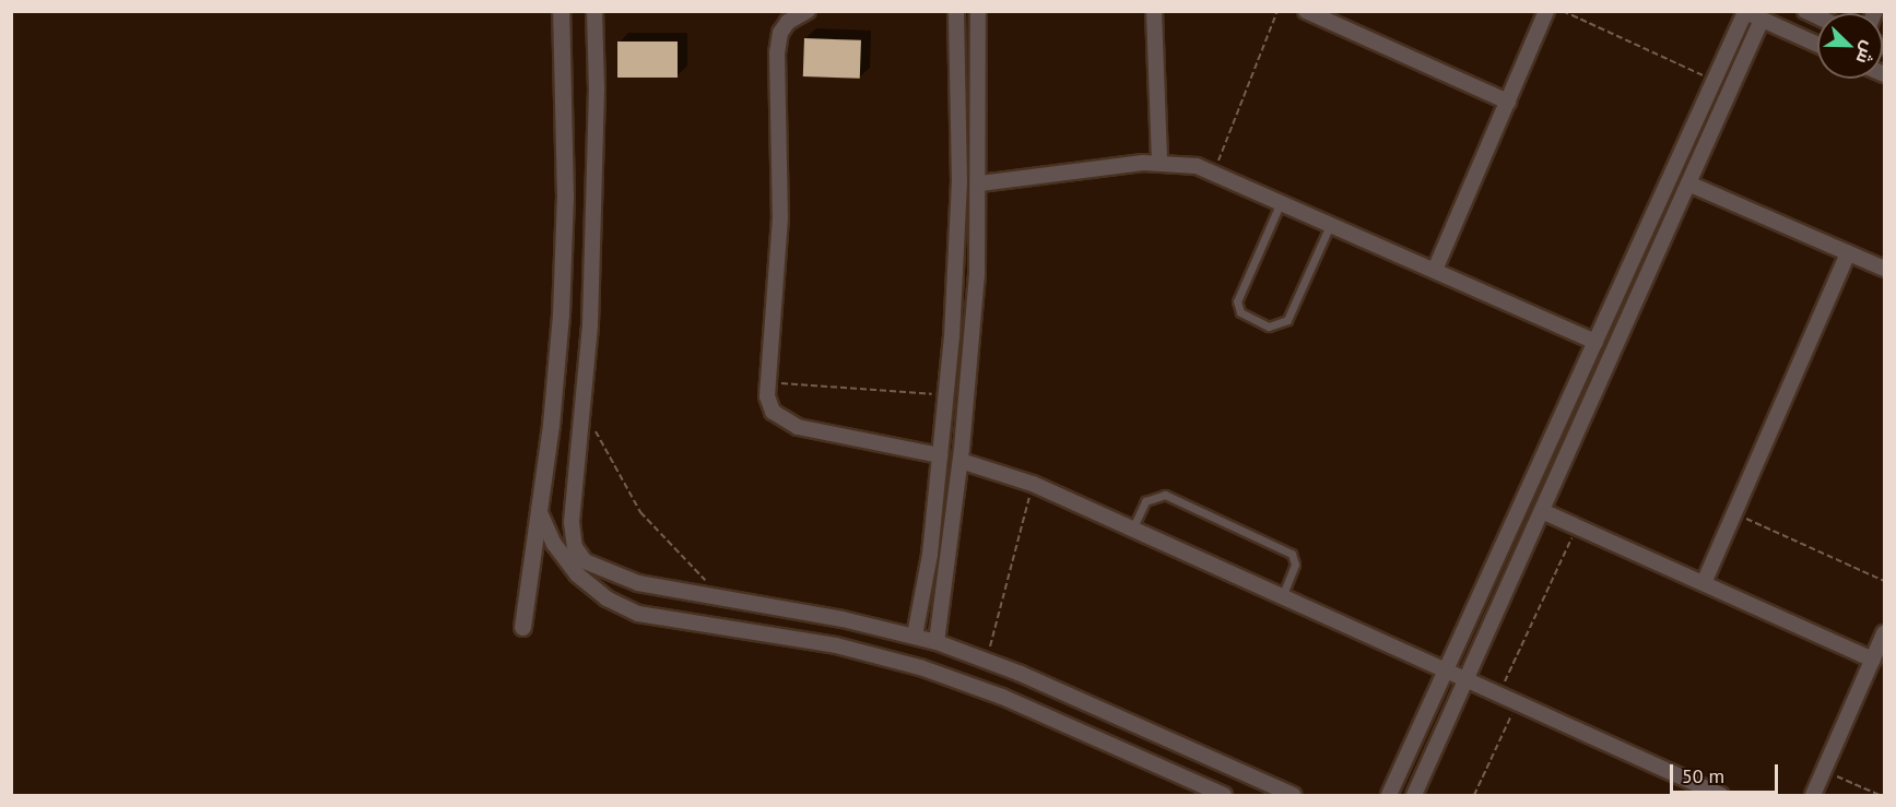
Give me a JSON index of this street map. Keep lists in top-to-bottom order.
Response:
{
  "scale_bar": "50 m",
  "north": "bottom right"
}
